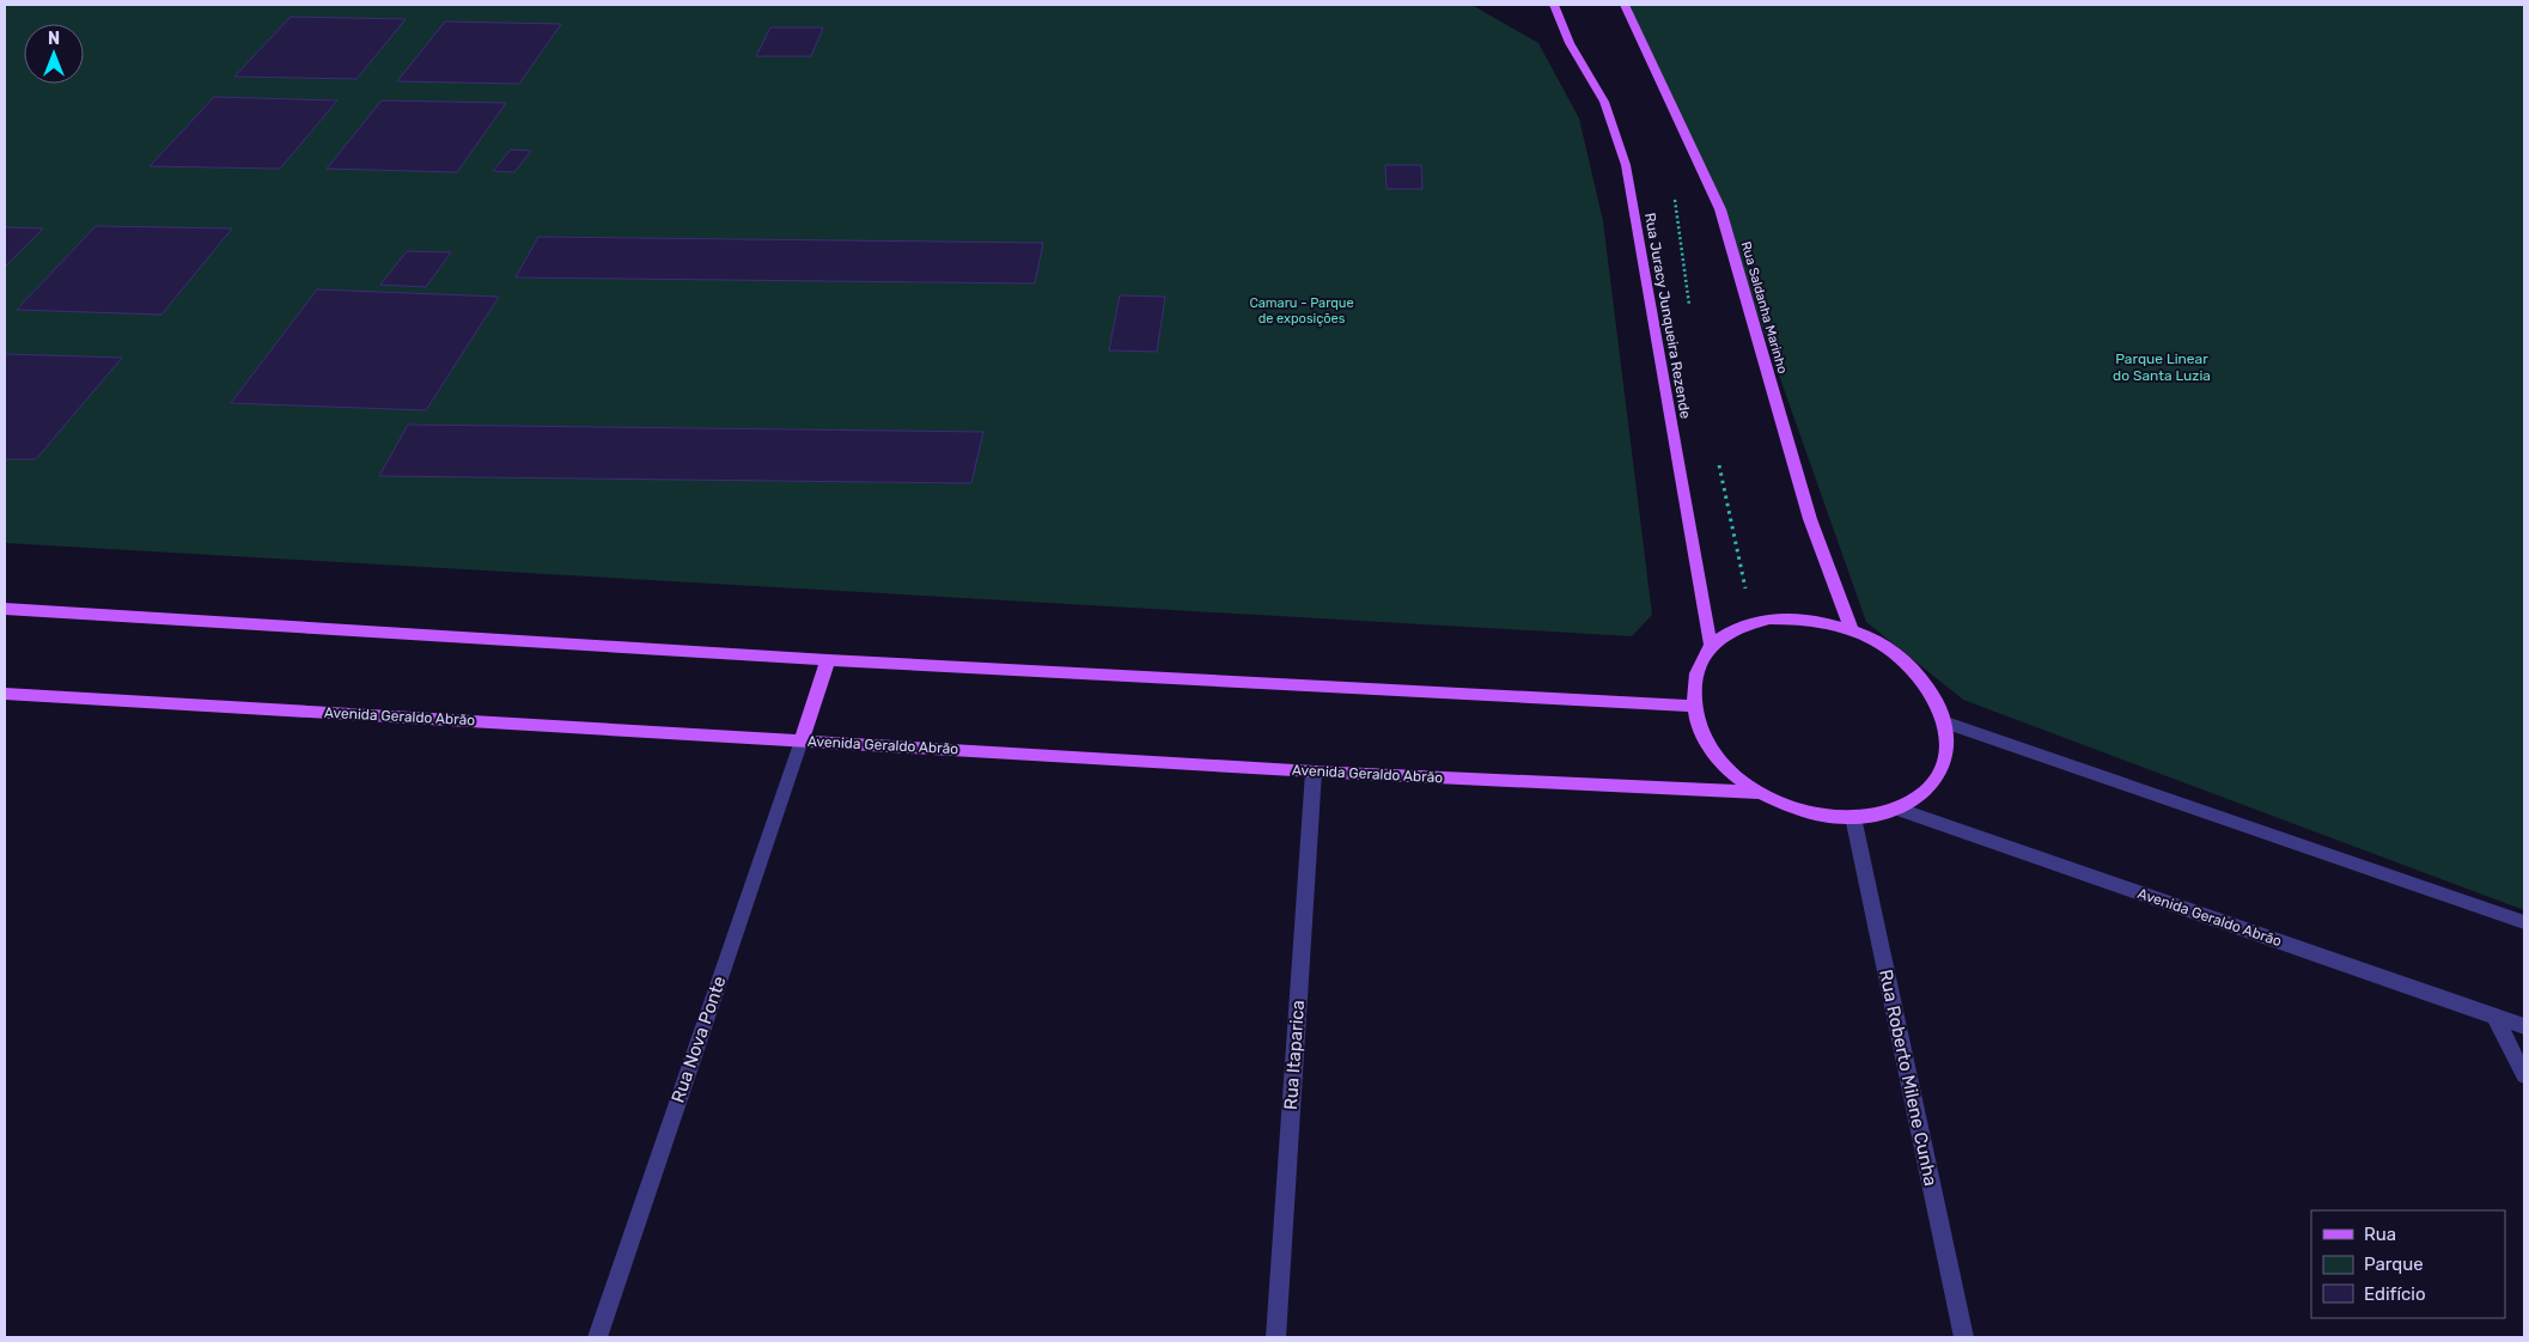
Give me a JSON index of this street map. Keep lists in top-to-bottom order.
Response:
{
  "streets": {
    "main road": ["Rua Saldanha Marinho", "Rua Juracy Junqueira Rezende", "Avenida Geraldo Abrão"],
    "street": ["Rua Nova Ponte", "Rua Itaparica", "Rua Roberto Milene Cunha"]
  },
  "crossings": [
    ["Rua Saldanha Marinho", "Avenida Geraldo Abrão"],
    ["Rua Juracy Junqueira Rezende", "Avenida Geraldo Abrão"],
    ["Avenida Geraldo Abrão", "Rua Nova Ponte"],
    ["Avenida Geraldo Abrão", "Rua Itaparica"],
    ["Avenida Geraldo Abrão", "Rua Roberto Milene Cunha"]
  ],
  "parks": ["Camaru - Parque de exposições", "Parque Linear do Santa Luzia"],
  "legend": ["Rua", "Parque", "Edifício"],
  "north": "top"
}
